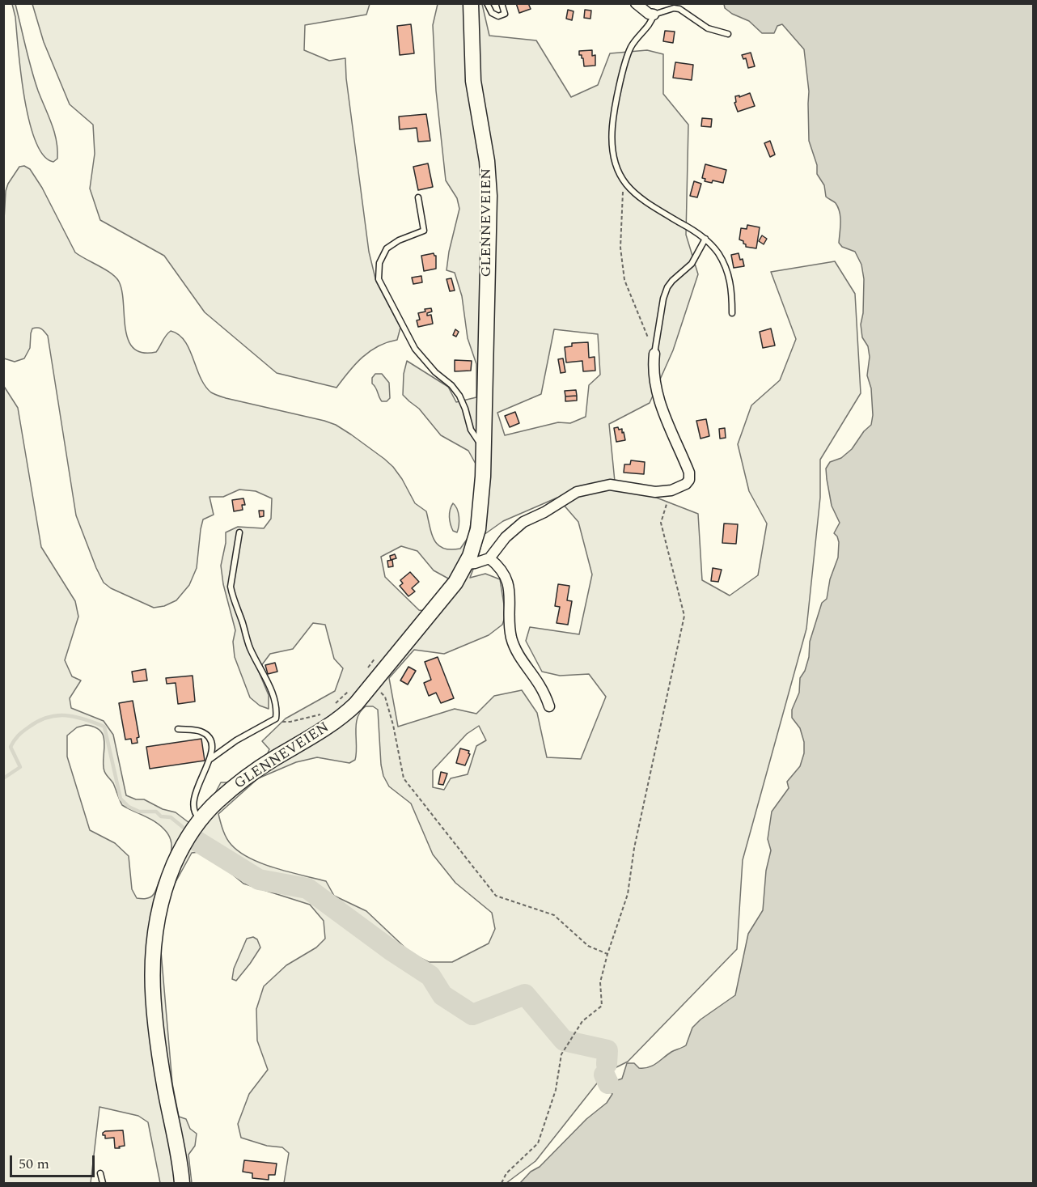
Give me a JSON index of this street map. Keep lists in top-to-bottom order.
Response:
{
  "streets": {
    "main road": ["GLENNEVEIEN"]
  },
  "scale_bar": "50 m"
}
